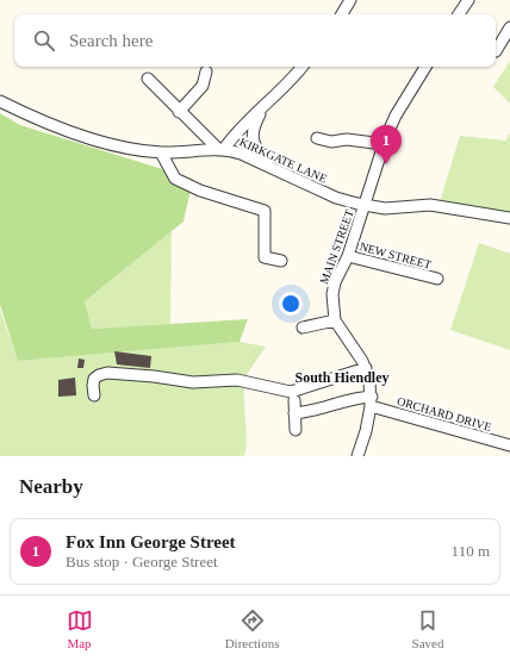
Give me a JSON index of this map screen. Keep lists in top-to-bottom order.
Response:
{
  "streets": {
    "street": [
      "KIRKGATE LANE",
      "MAIN STREET",
      "NEW STREET",
      "ORCHARD DRIVE"
    ]
  },
  "crossings": [
    ["KIRKGATE LANE", "MAIN STREET"],
    ["MAIN STREET", "NEW STREET"],
    ["MAIN STREET", "ORCHARD DRIVE"]
  ],
  "districts": ["South Hiendley"],
  "page": {
    "search": "Search here",
    "pins": "1",
    "heading": "Nearby",
    "list": [
      {
        "mark": "1",
        "name": "Fox Inn George Street",
        "note": "Bus stop · George Street",
        "value": "110 m"
      }
    ],
    "nav": ["Map", "Directions", "Saved"]
  }
}
